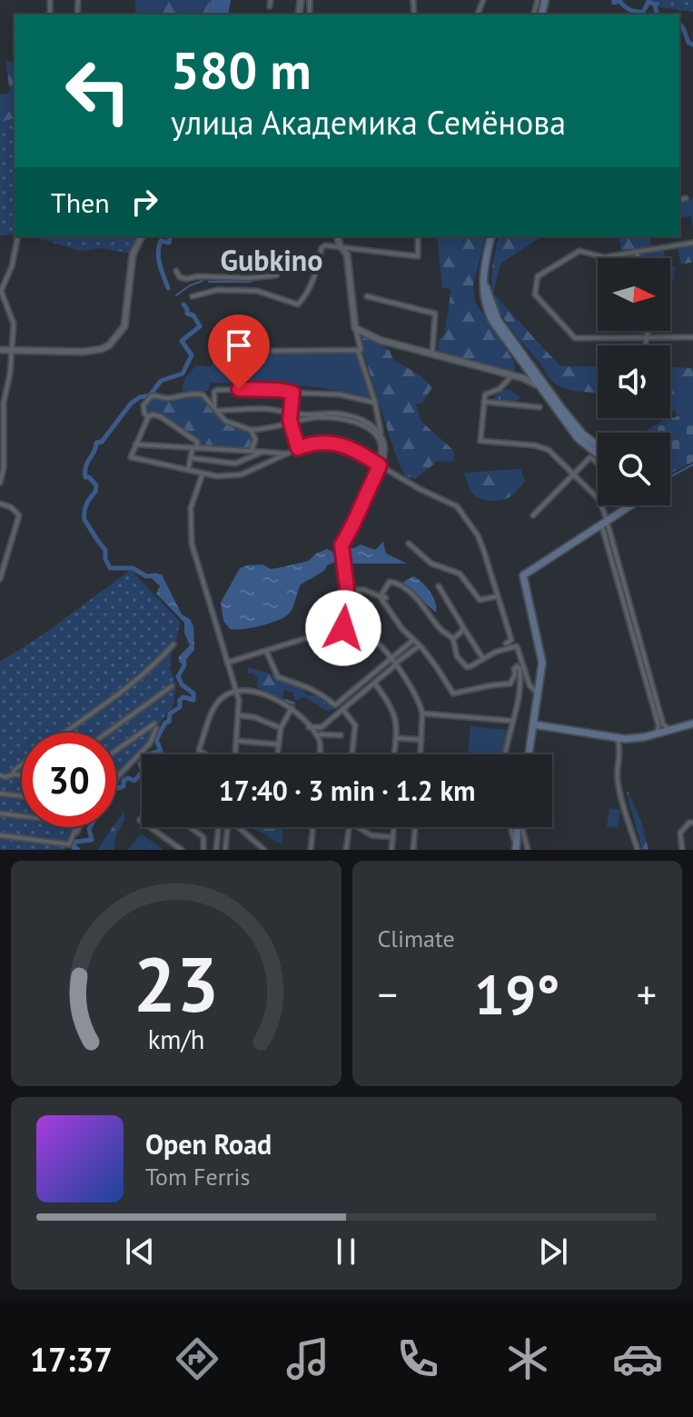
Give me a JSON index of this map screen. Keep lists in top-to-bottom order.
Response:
{
  "districts": ["Gubkino"],
  "north": "right",
  "page": {
    "turn": ["580 m", "улица Академика Семёнова"],
    "then": "Then",
    "limit": "30",
    "trip": "17:40 · 3 min · 1.2 km",
    "tile": "Climate",
    "heat": ["−", "19°", "+"],
    "song": ["Open Road", "Tom Ferris"],
    "tabs": "17:37",
    "gauge": ["23", "km/h"]
  }
}
